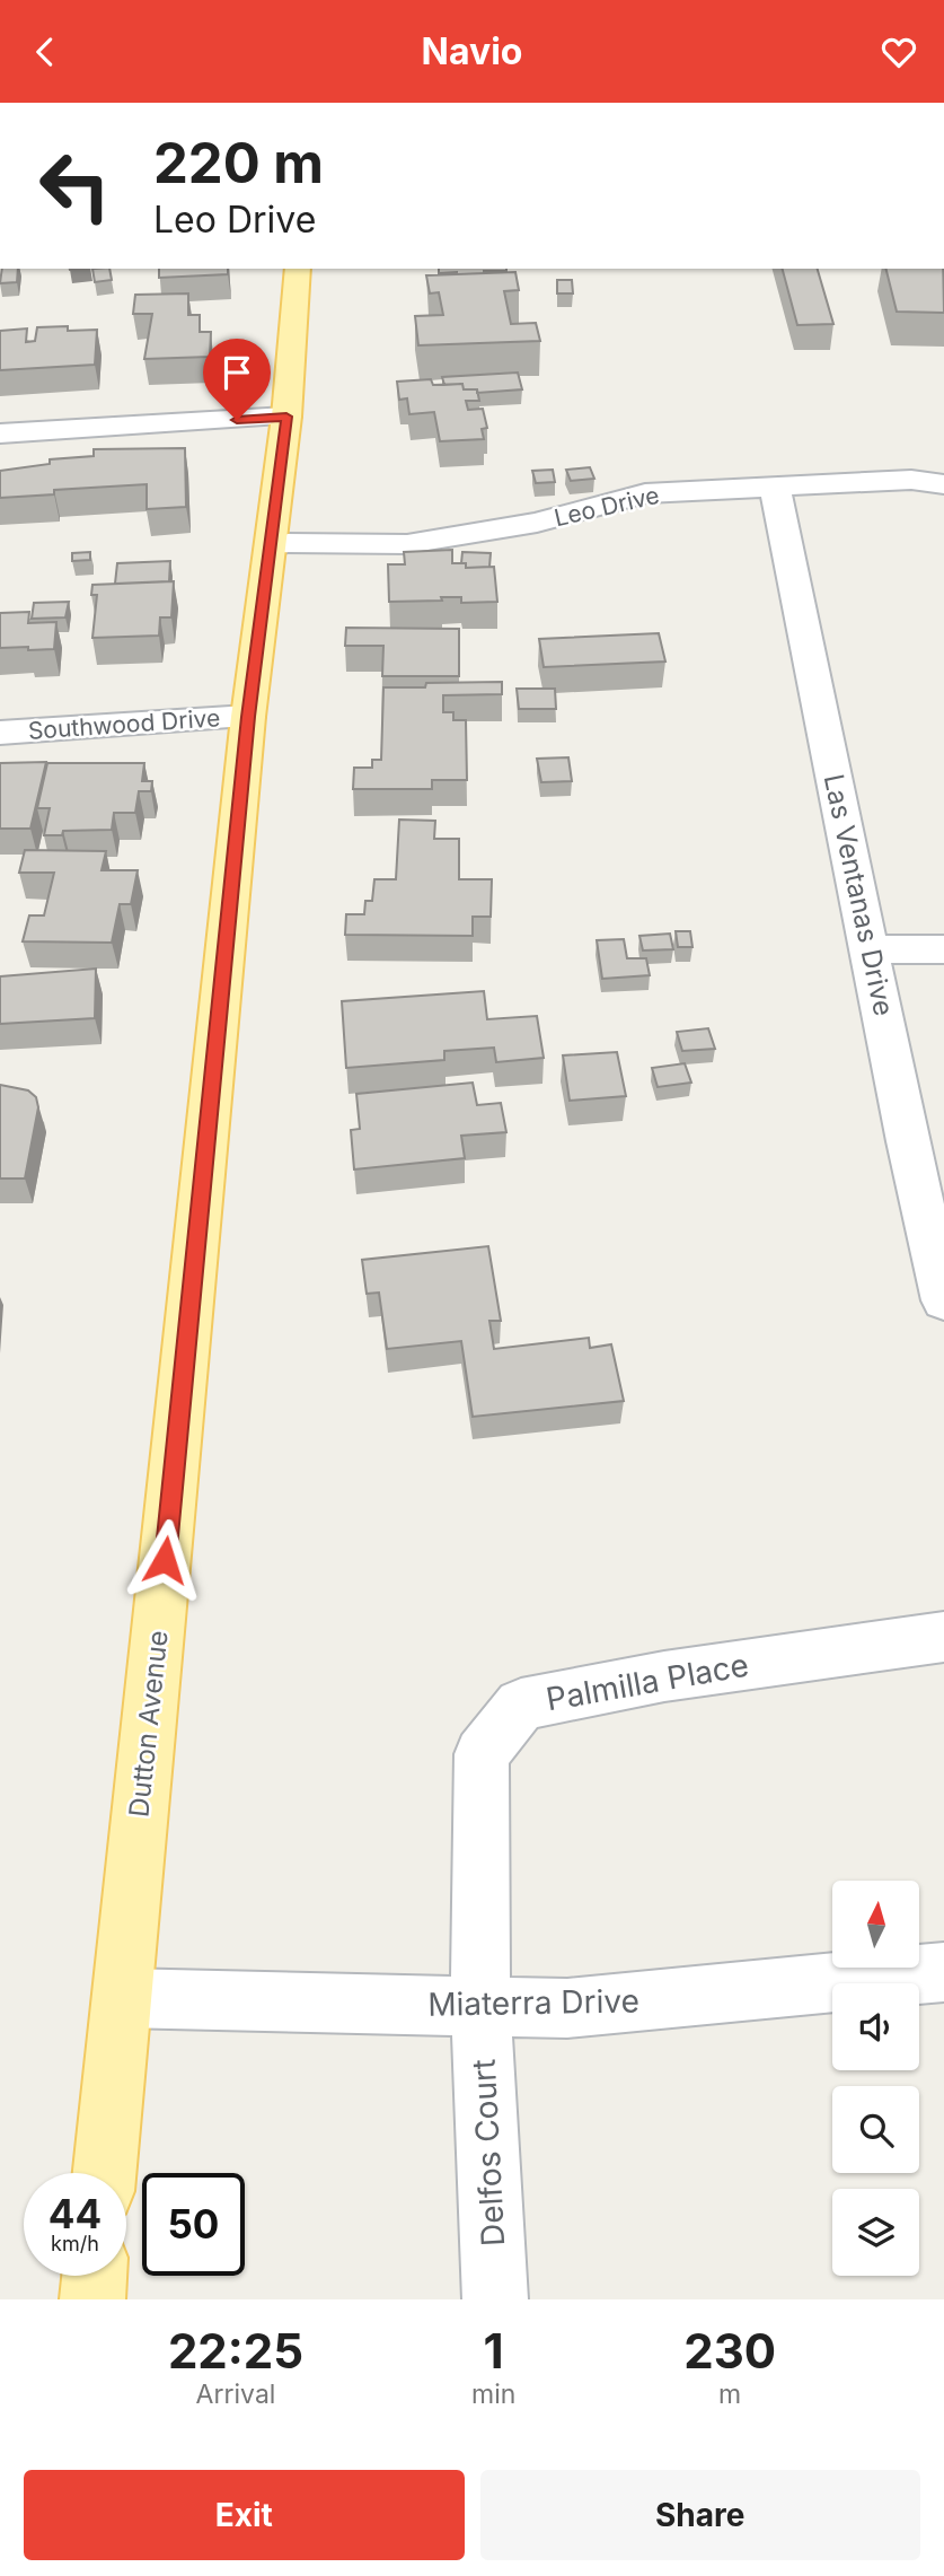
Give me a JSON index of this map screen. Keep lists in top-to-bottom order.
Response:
{
  "streets": {
    "main road": ["Dutton Avenue"],
    "street": [
      "Leo Drive",
      "Southwood Drive",
      "Las Ventanas Drive",
      "Palmilla Place",
      "Miaterra Drive",
      "Delfos Court"
    ]
  },
  "crossings": [
    ["Leo Drive", "Las Ventanas Drive"],
    ["Leo Drive", "Dutton Avenue"],
    ["Southwood Drive", "Dutton Avenue"],
    ["Palmilla Place", "Miaterra Drive"],
    ["Palmilla Place", "Delfos Court"],
    ["Dutton Avenue", "Miaterra Drive"],
    ["Miaterra Drive", "Delfos Court"]
  ],
  "north": "top",
  "page": {
    "header": "Navio",
    "turn": ["220 m", "Leo Drive"],
    "speed": "44 km/h",
    "limit": "50",
    "eta": [
      "22:25",
      "Arrival",
      "1",
      "min",
      "230",
      "m"
    ],
    "buttons": ["Exit", "Share"]
  }
}
